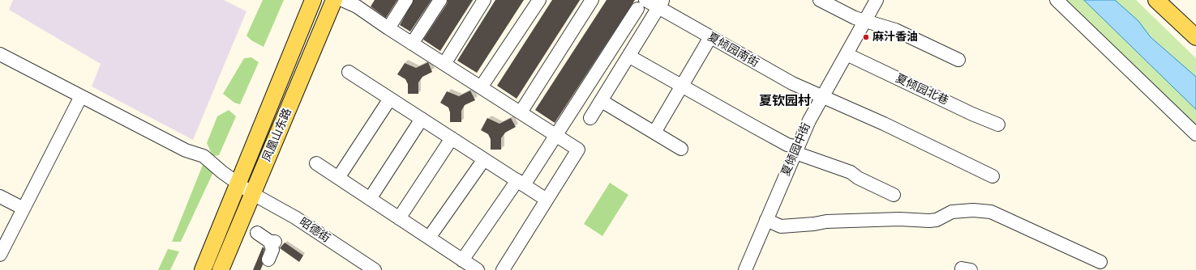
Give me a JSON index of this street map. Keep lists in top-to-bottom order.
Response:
{
  "streets": {
    "main road": ["凤凰山东路"],
    "street": [
      "夏倾园南街",
      "夏倾园北巷",
      "夏倾园中街",
      "昭德街"
    ]
  },
  "crossings": [
    ["夏倾园南街", "夏倾园中街"],
    ["夏倾园北巷", "夏倾园中街"],
    ["凤凰山东路", "昭德街"]
  ],
  "districts": ["夏钦园村"],
  "places": ["麻汁香油"]
}
